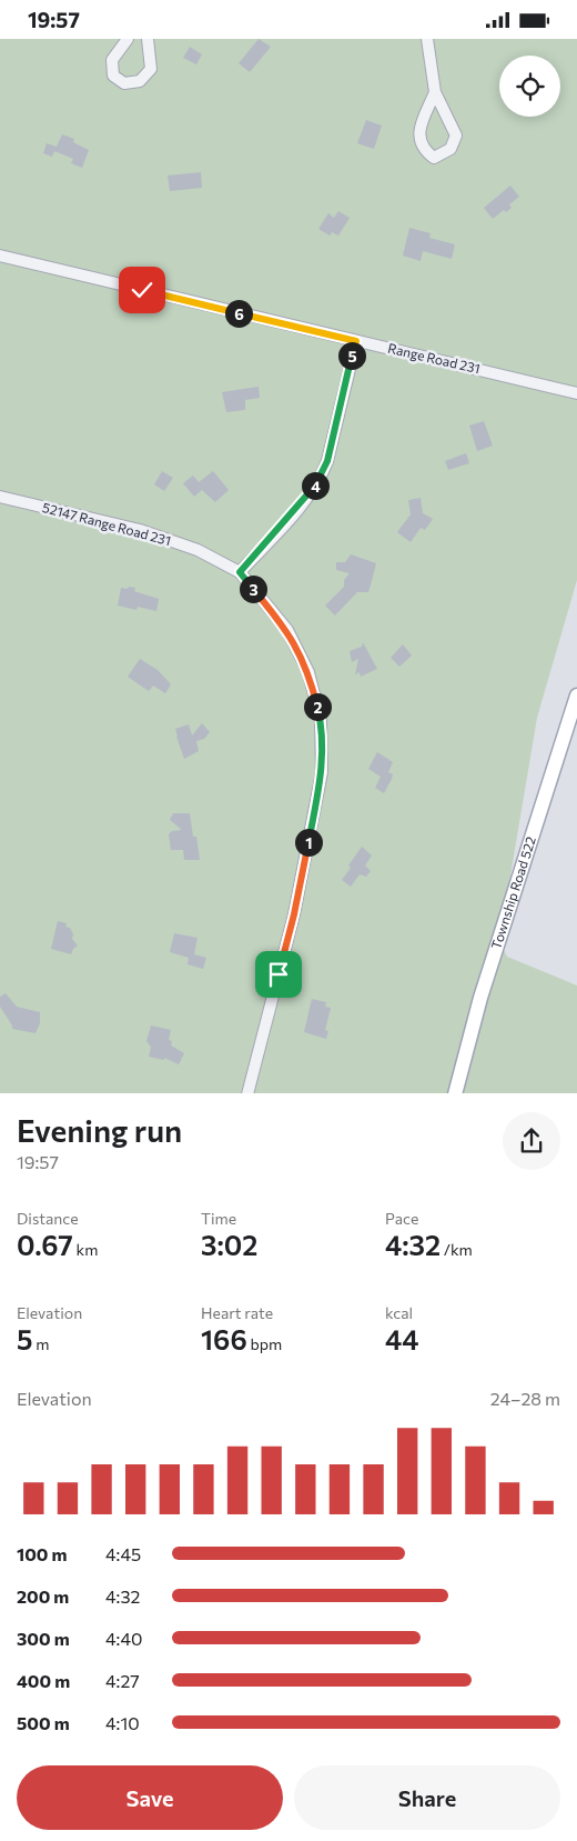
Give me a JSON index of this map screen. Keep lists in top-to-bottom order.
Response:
{
  "streets": {
    "main road": ["Township Road 522"],
    "street": ["Range Road 231", "52147 Range Road 231"]
  },
  "page": {
    "status": "19:57",
    "pins": [
      "6",
      "5",
      "4",
      "3",
      "2",
      "1"
    ],
    "heading": ["Evening run", "19:57"],
    "stats": [
      ["Distance", "0.67 km"],
      ["Time", "3:02"],
      ["Pace", "4:32 /km"],
      ["Elevation", "5 m"],
      ["Heart rate", "166 bpm"],
      ["kcal", "44"]
    ],
    "chart": ["Elevation", "24–28 m"],
    "list": [
      {
        "name": "100 m",
        "note": "4:45"
      },
      {
        "name": "200 m",
        "note": "4:32"
      },
      {
        "name": "300 m",
        "note": "4:40"
      },
      {
        "name": "400 m",
        "note": "4:27"
      },
      {
        "name": "500 m",
        "note": "4:10"
      }
    ],
    "buttons": ["Save", "Share"]
  }
}
